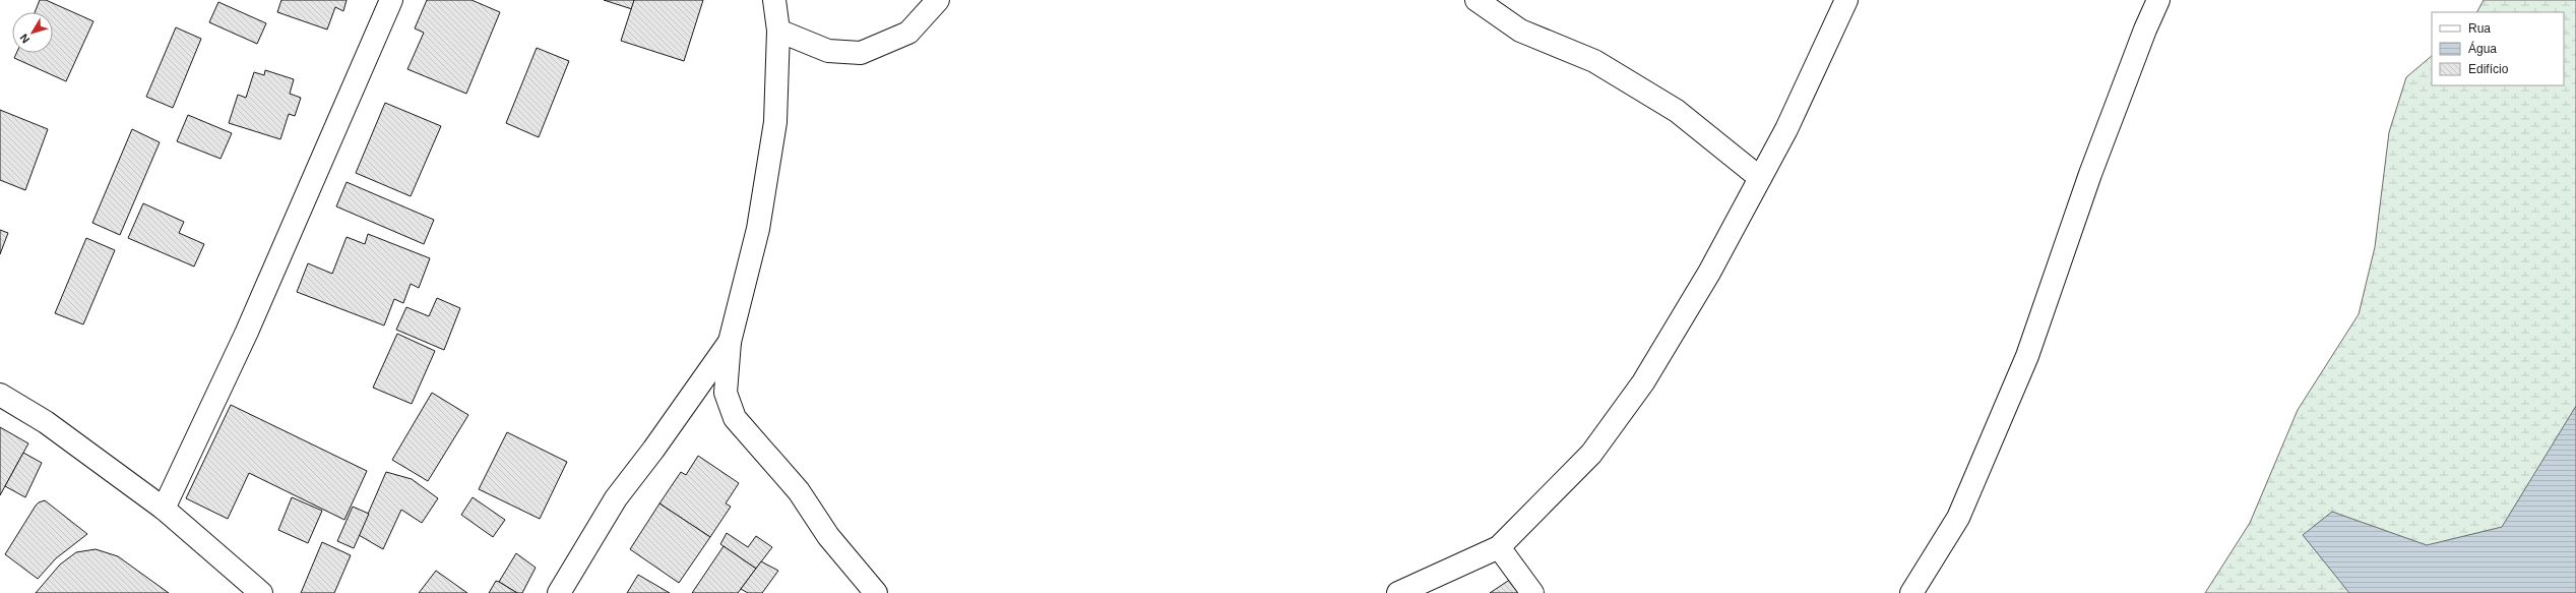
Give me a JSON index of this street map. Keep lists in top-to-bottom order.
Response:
{
  "legend": ["Rua", "Água", "Edifício"],
  "north": "bottom left"
}
